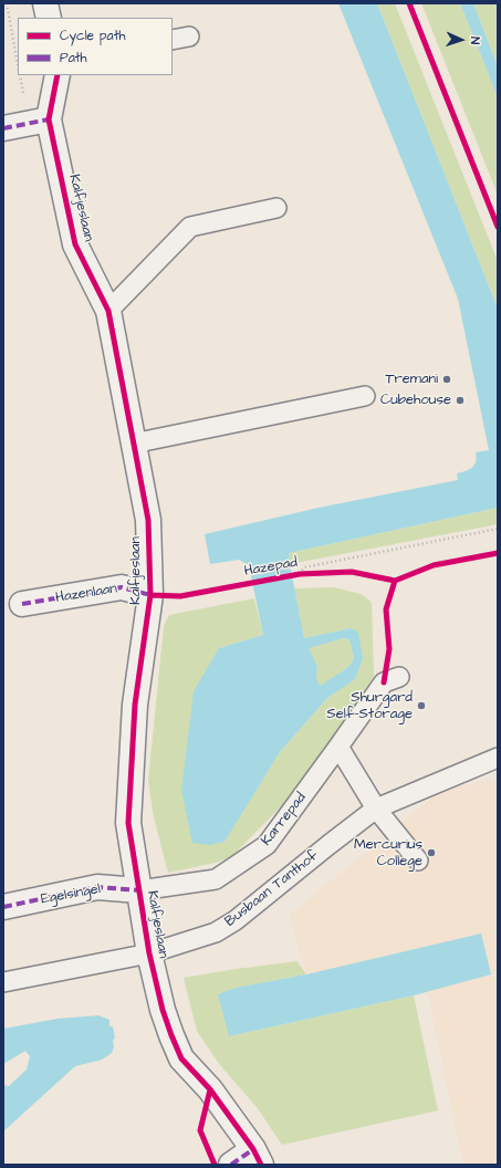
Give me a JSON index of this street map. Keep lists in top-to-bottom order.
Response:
{
  "streets": {
    "street": ["Kalfjeslaan", "Hazenlaan", "Egelsingel"],
    "lane": ["Karrepad", "Busbaan Tanthof"],
    "cycle path": ["Hazepad"]
  },
  "crossings": [
    ["Kalfjeslaan", "Hazenlaan"],
    ["Kalfjeslaan", "Karrepad"],
    ["Kalfjeslaan", "Busbaan Tanthof"],
    ["Kalfjeslaan", "Egelsingel"],
    ["Karrepad", "Egelsingel"]
  ],
  "places": [
    "Tremani",
    "Cubehouse",
    "Shurgard Self-Storage",
    "Mercurius College"
  ],
  "legend": ["Cycle path", "Path"],
  "north": "right"
}
